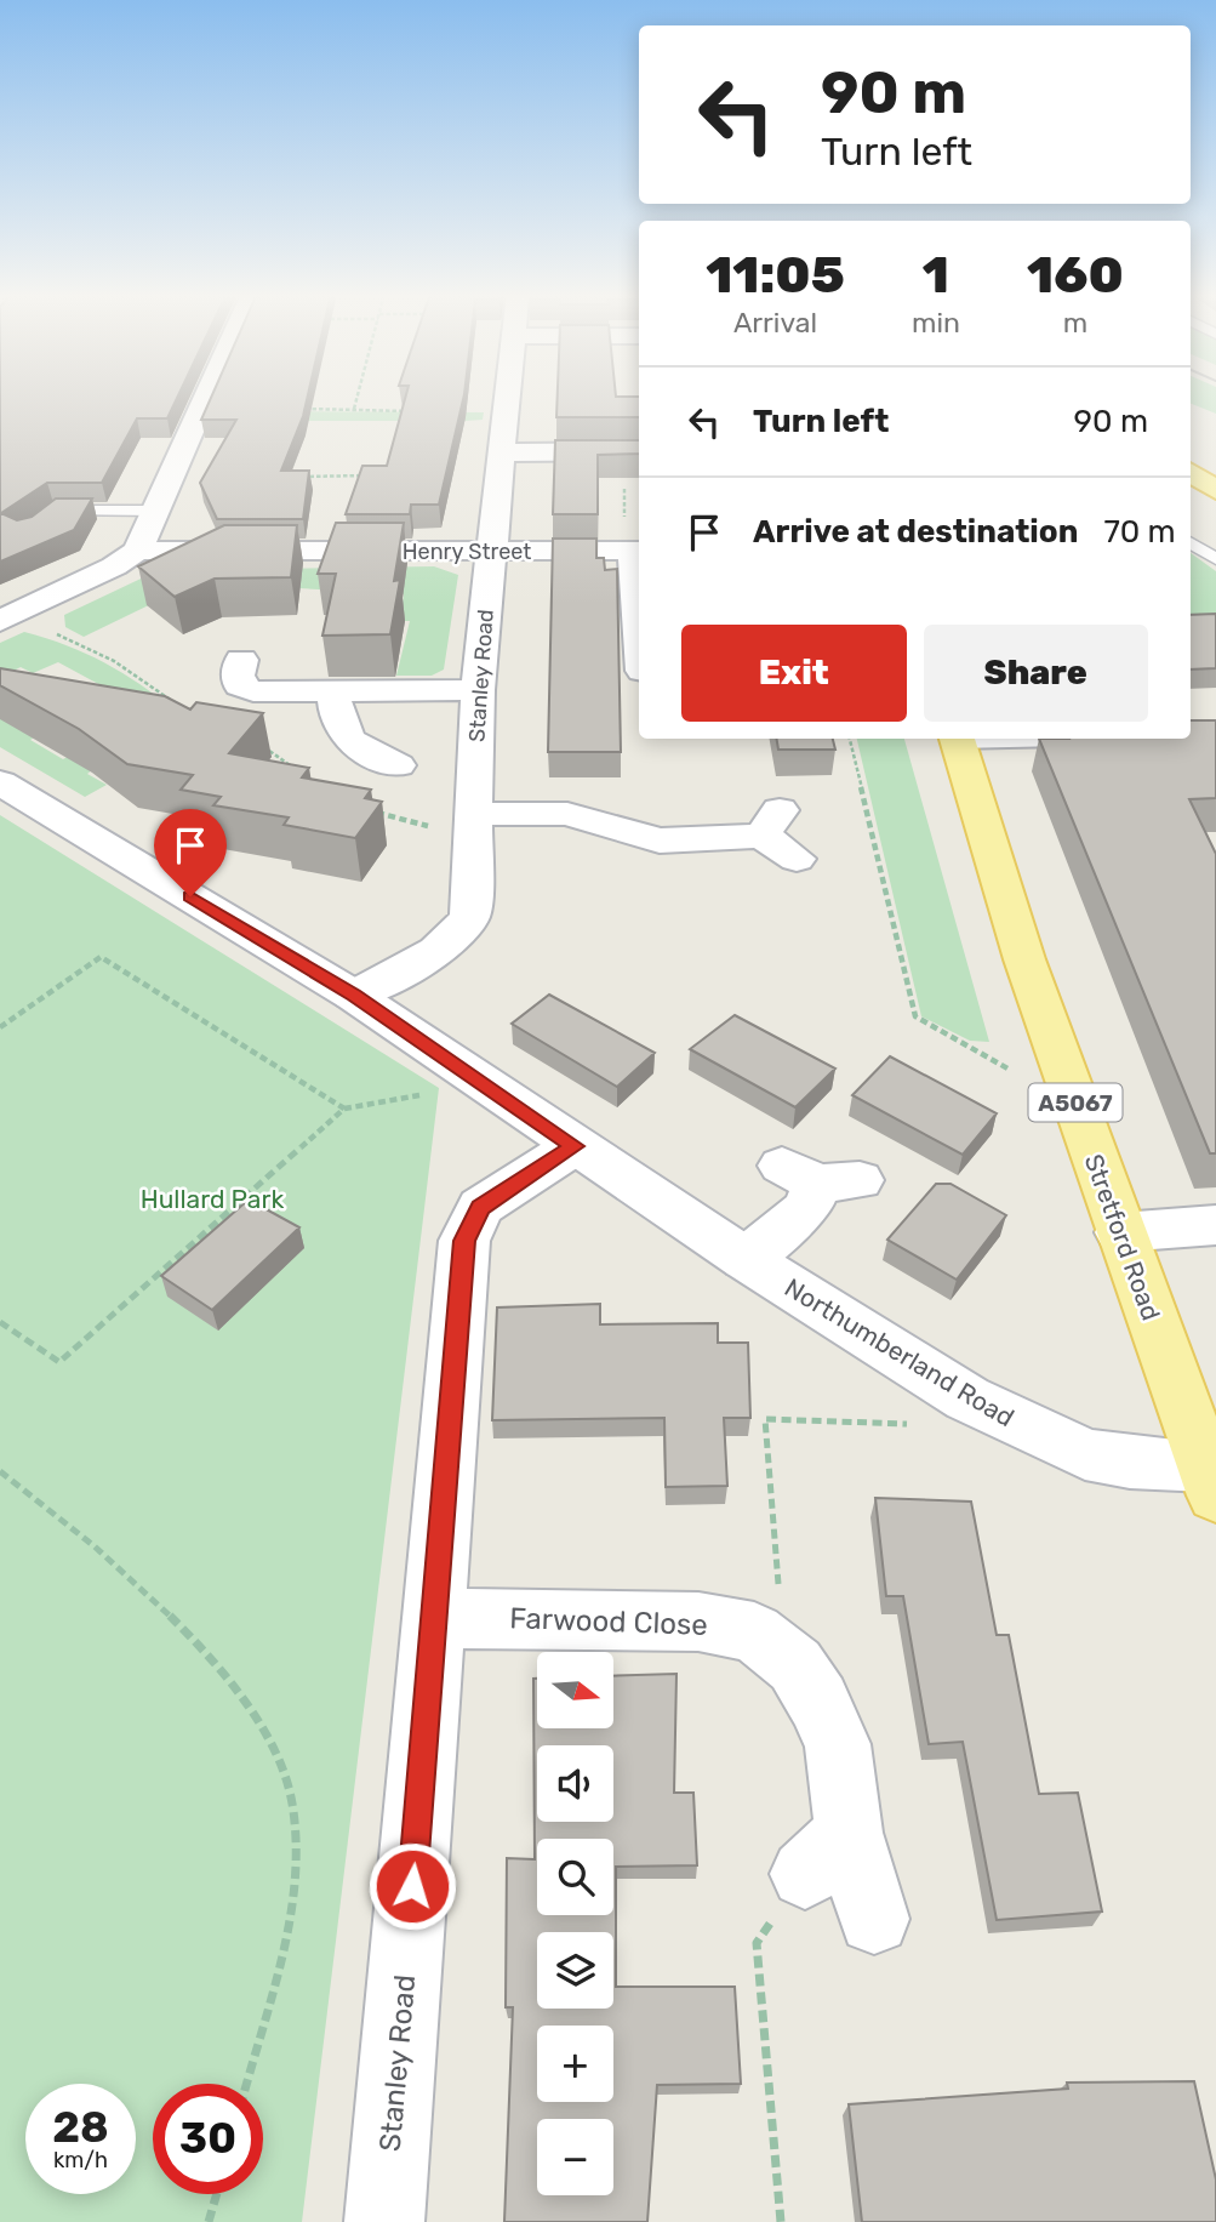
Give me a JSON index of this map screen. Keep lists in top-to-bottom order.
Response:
{
  "streets": {
    "main road": ["A5067", "Stretford Road"],
    "street": [
      "Henry Street",
      "Stanley Road",
      "Northumberland Road",
      "Farwood Close"
    ]
  },
  "crossings": [
    ["Henry Street", "Stanley Road"],
    ["Stanley Road", "Northumberland Road"],
    ["Stanley Road", "Farwood Close"],
    ["Stretford Road", "Northumberland Road"]
  ],
  "parks": ["Hullard Park"],
  "north": "right",
  "page": {
    "turn": ["90 m", "Turn left"],
    "eta": [
      "11:05",
      "Arrival",
      "1",
      "min",
      "160",
      "m"
    ],
    "list": [
      {
        "name": "Turn left",
        "value": "90 m"
      },
      {
        "name": "Arrive at destination",
        "value": "70 m"
      }
    ],
    "buttons": ["Exit", "Share"],
    "map_buttons": ["+", "−"],
    "speed": "28 km/h",
    "limit": "30"
  }
}
